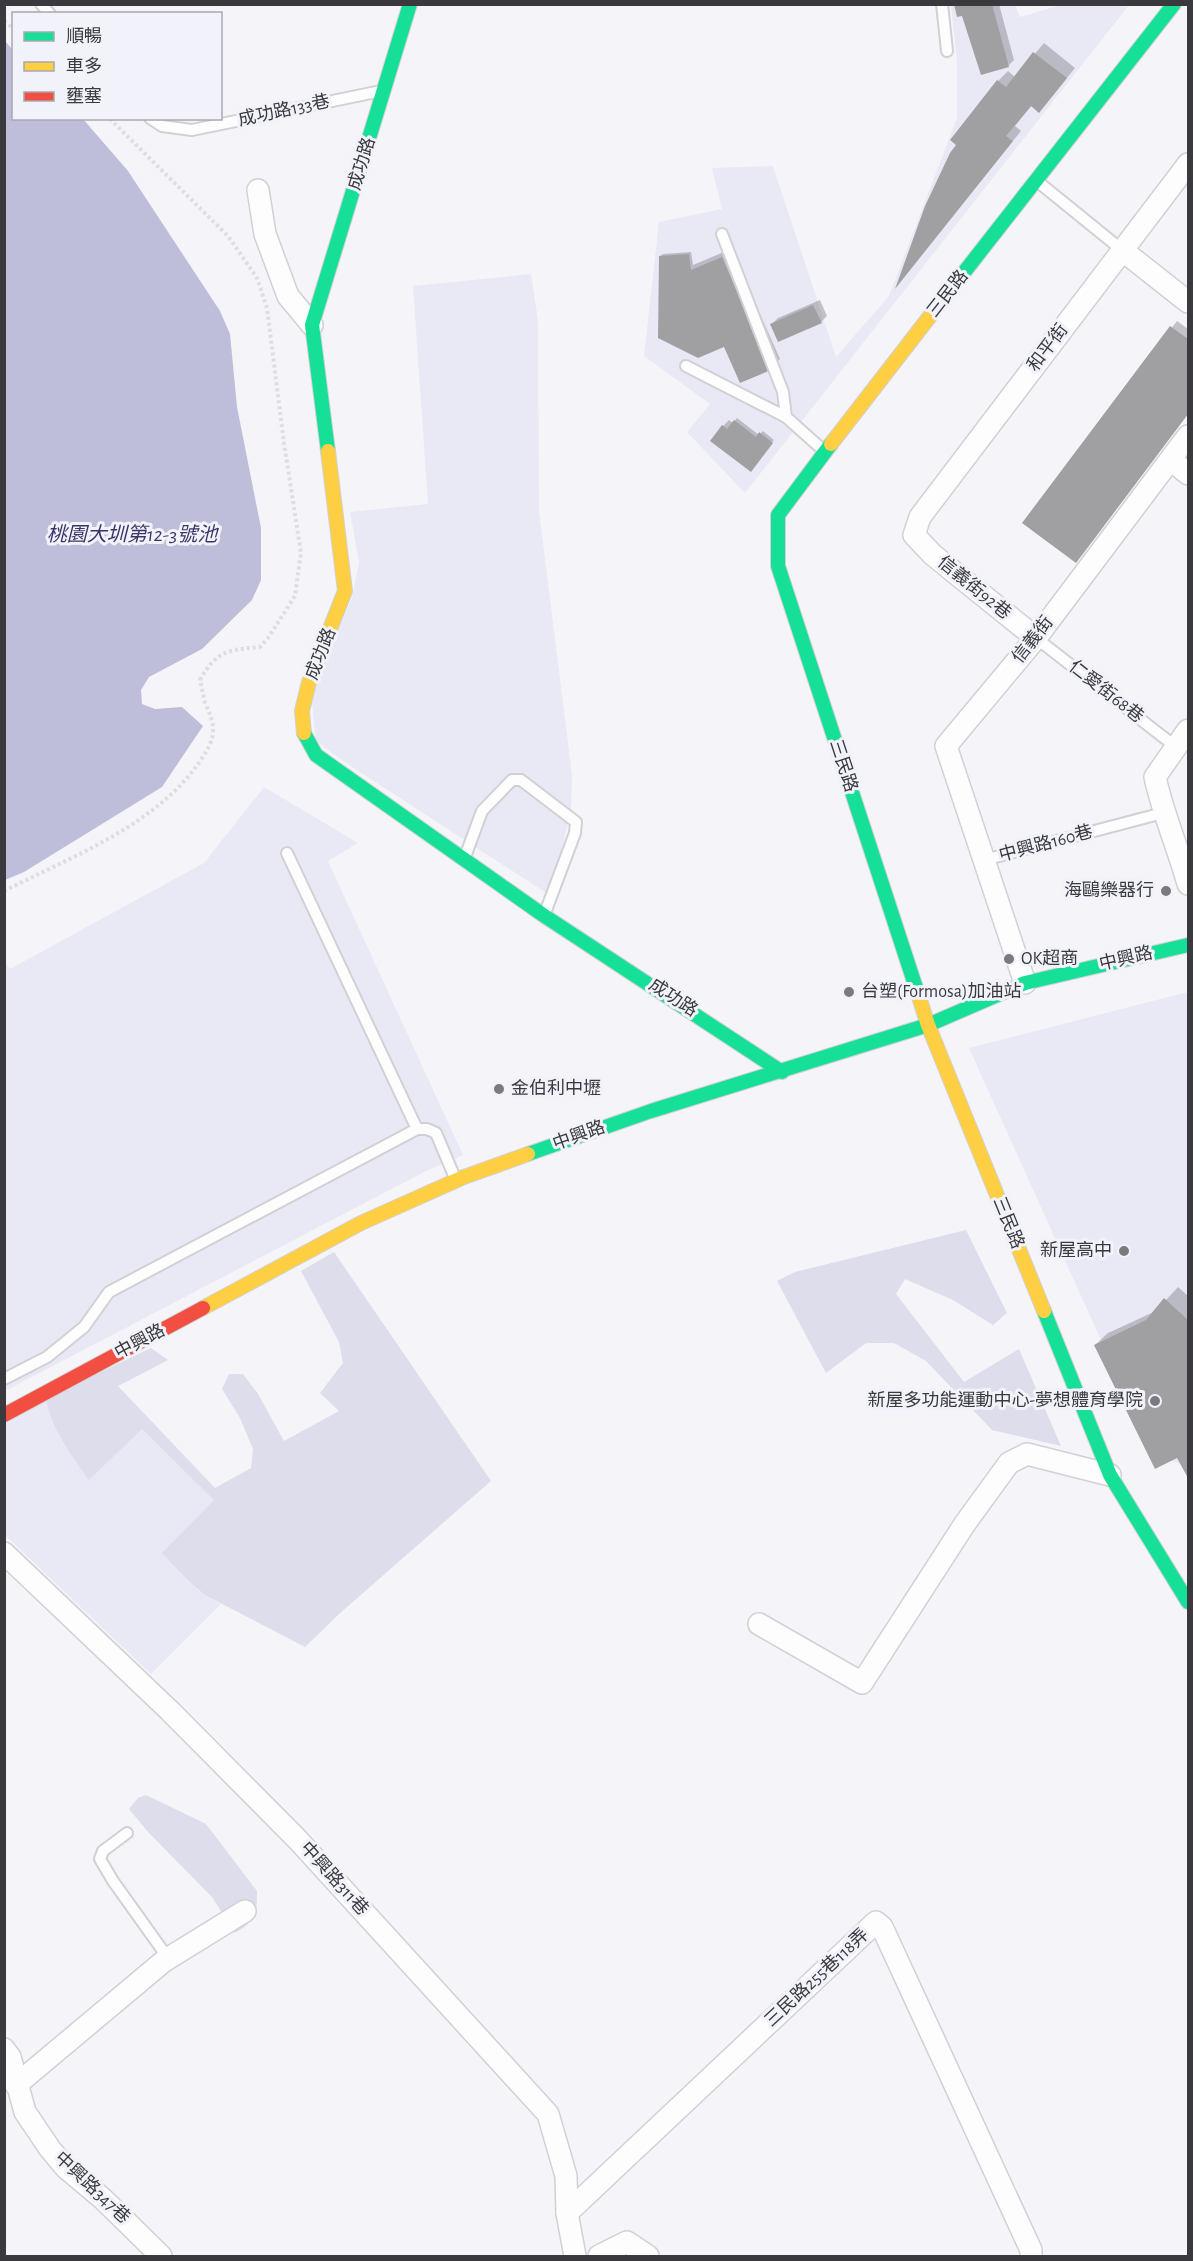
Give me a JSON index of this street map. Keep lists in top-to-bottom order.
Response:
{
  "streets": {
    "street": [
      "成功路",
      "三民路",
      "和平街",
      "信義街92巷",
      "信義街",
      "中興路160巷",
      "中興路",
      "中興路311巷",
      "三民路255巷118弄",
      "中興路347巷"
    ],
    "lane": ["成功路133巷", "仁愛街68巷"]
  },
  "crossings": [
    ["成功路133巷", "成功路"],
    ["成功路", "中興路"],
    ["三民路", "中興路"],
    ["和平街", "信義街92巷"],
    ["信義街92巷", "信義街"],
    ["信義街92巷", "仁愛街68巷"],
    ["信義街", "仁愛街68巷"],
    ["信義街", "中興路160巷"],
    ["中興路160巷", "中興路"],
    ["中興路311巷", "三民路255巷118弄"]
  ],
  "water": ["桃園大圳第12-3號池"],
  "places": [
    "海鷗樂器行",
    "OK超商",
    "台塑(Formosa)加油站",
    "金伯利中壢",
    "新屋高中",
    "新屋多功能運動中心-夢想體育學院"
  ],
  "legend": ["順暢", "車多", "壅塞"]
}
